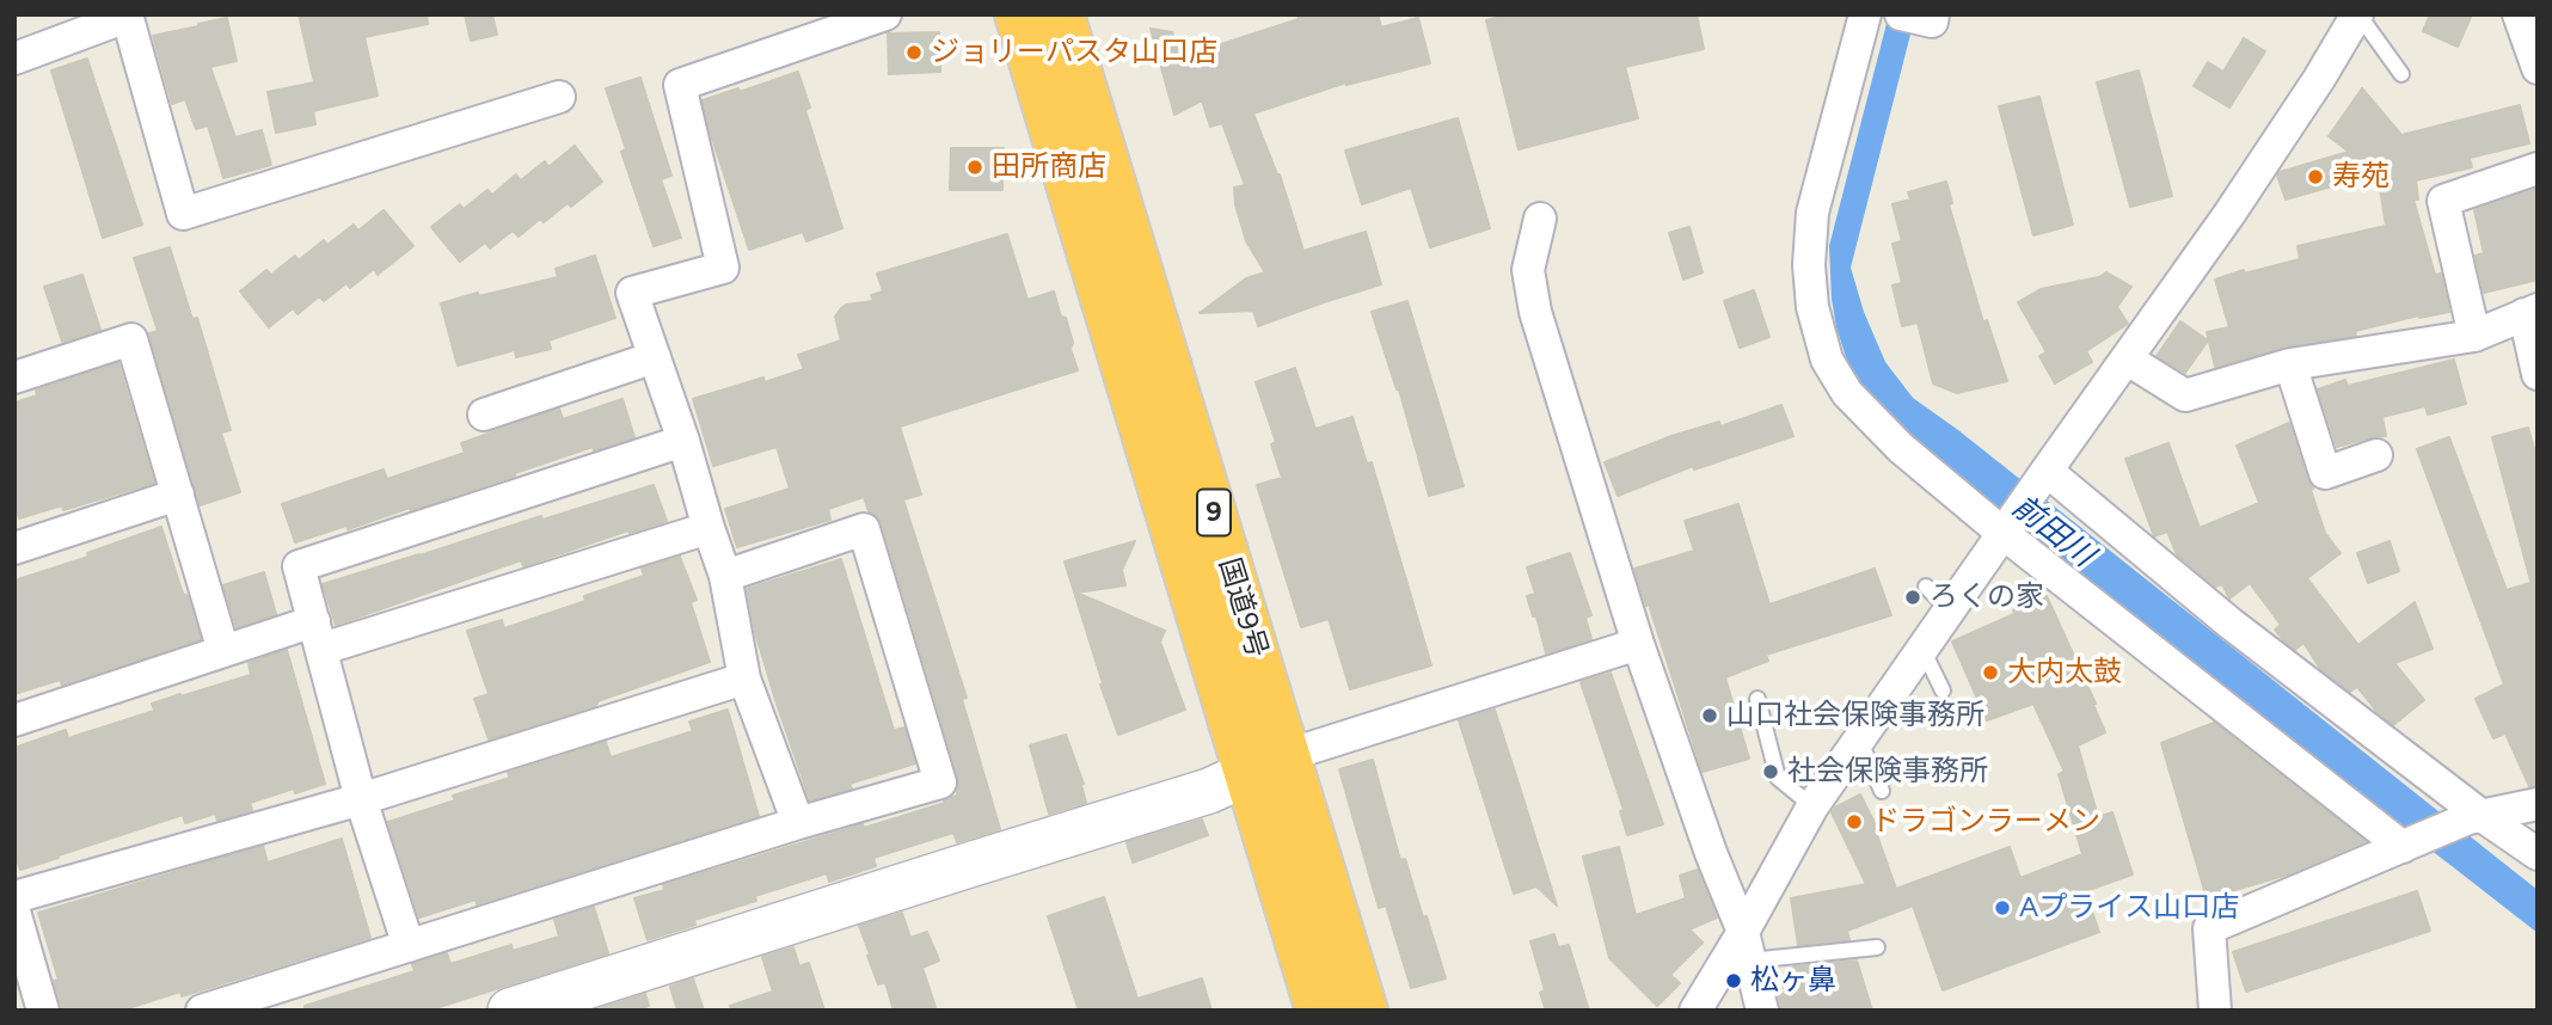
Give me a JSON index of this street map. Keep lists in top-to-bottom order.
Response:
{
  "streets": {
    "highway": ["9", "国道9号"]
  },
  "water": ["前田川"],
  "places": [
    "ジョリーパスタ山口店",
    "田所商店",
    "寿苑",
    "ろくの家",
    "大内太鼓",
    "山口社会保険事務所",
    "社会保険事務所",
    "ドラゴンラーメン",
    "Aプライス山口店",
    "松ヶ鼻"
  ]
}
